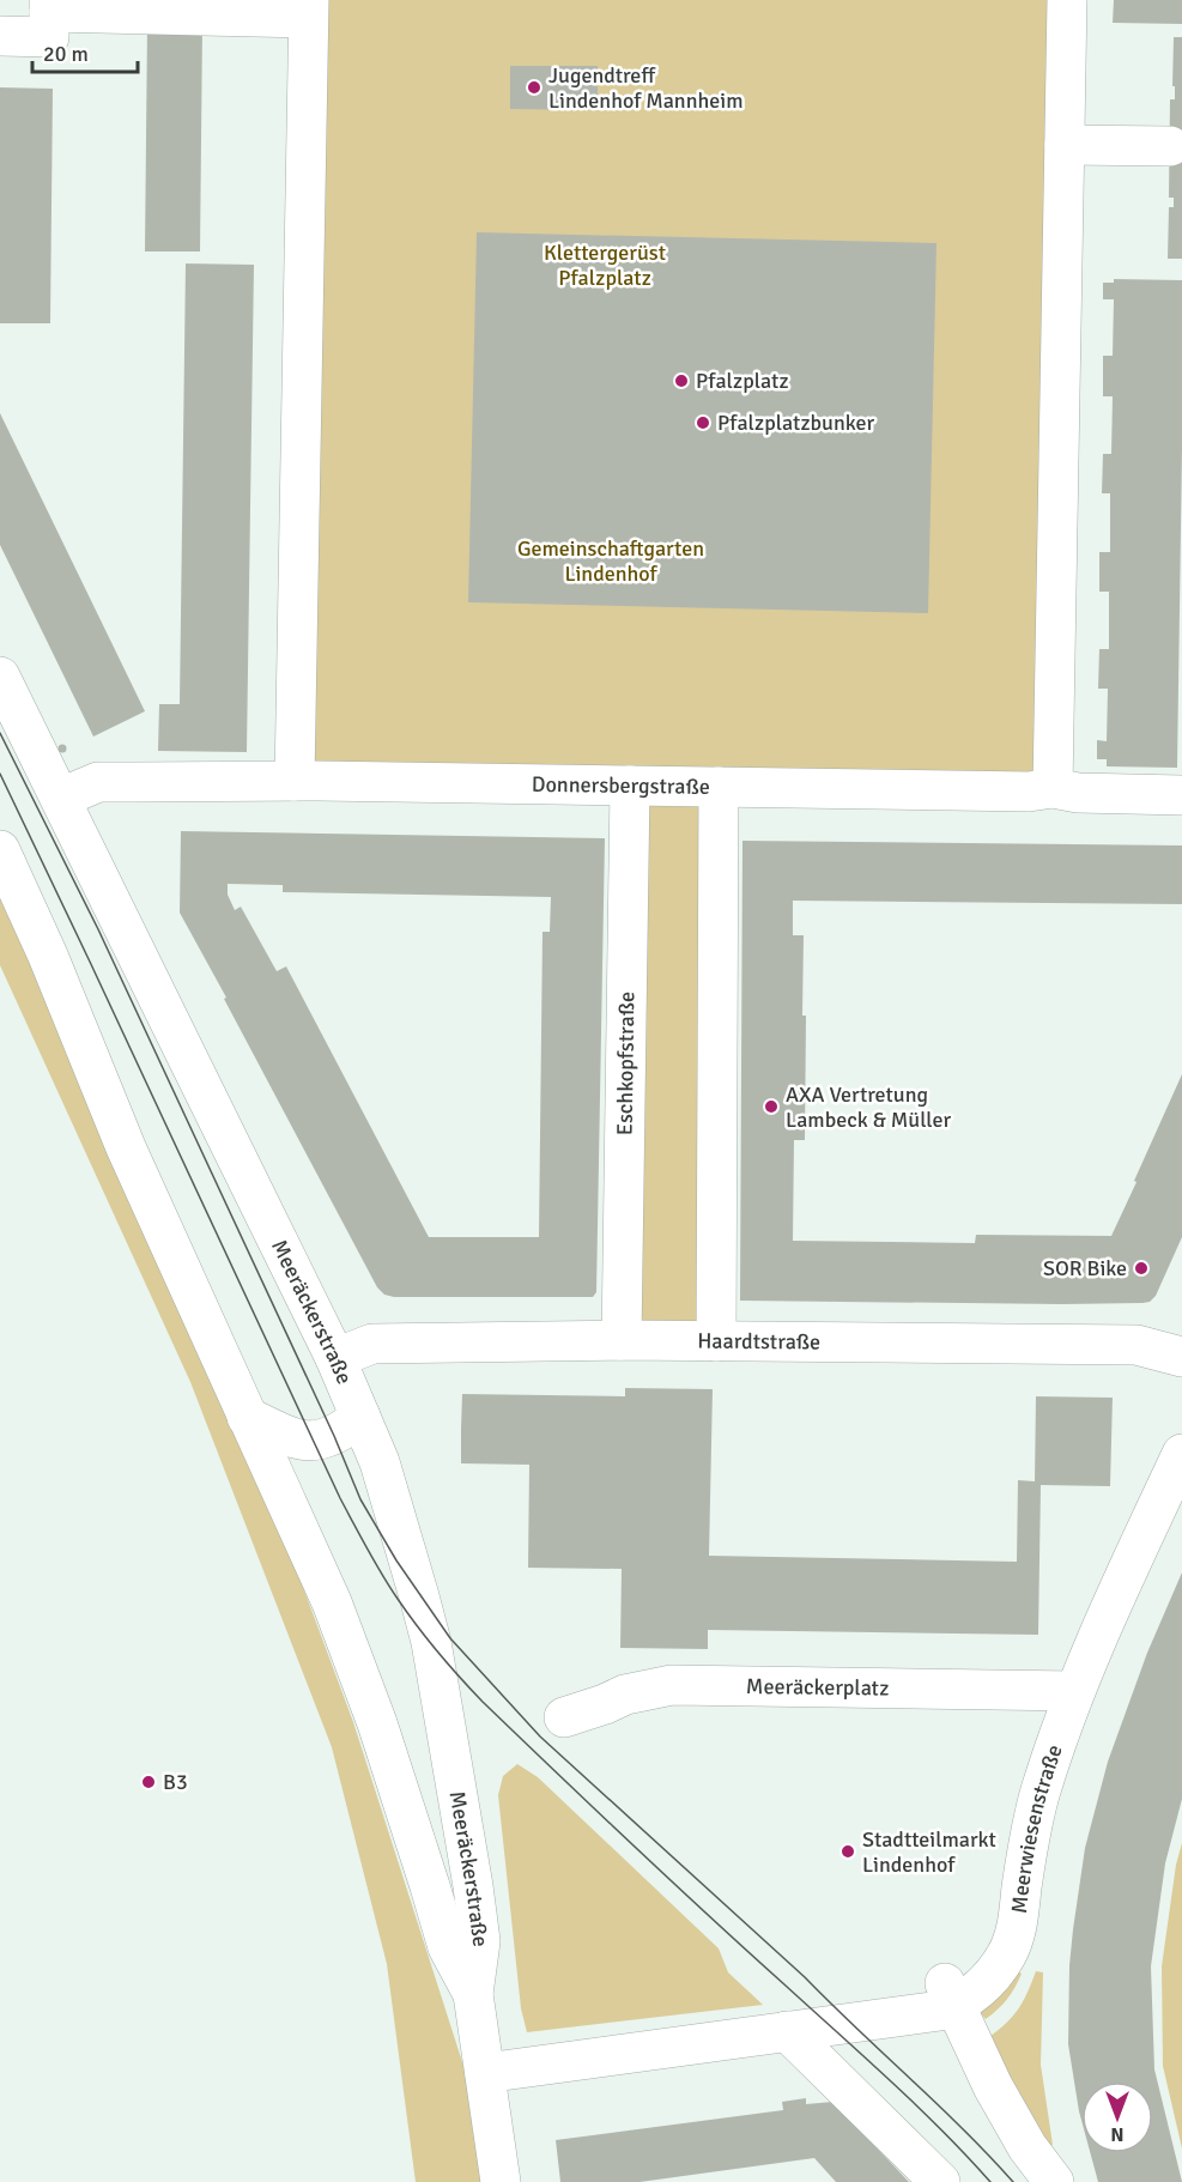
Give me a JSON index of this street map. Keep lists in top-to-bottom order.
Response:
{
  "streets": {
    "street": [
      "Donnersbergstraße",
      "Eschkopfstraße",
      "Meeräckerstraße",
      "Haardtstraße",
      "Meeräckerplatz",
      "Meerwiesenstraße"
    ]
  },
  "crossings": [
    ["Donnersbergstraße", "Eschkopfstraße"],
    ["Donnersbergstraße", "Meeräckerstraße"],
    ["Eschkopfstraße", "Haardtstraße"],
    ["Meeräckerstraße", "Haardtstraße"],
    ["Meeräckerplatz", "Meerwiesenstraße"]
  ],
  "parks": ["Klettergerüst Pfalzplatz", "Gemeinschaftgarten Lindenhof"],
  "places": [
    "Jugendtreff Lindenhof Mannheim",
    "Pfalzplatz",
    "Pfalzplatzbunker",
    "AXA Vertretung Lambeck & Müller",
    "SOR Bike",
    "B3",
    "Stadtteilmarkt Lindenhof"
  ],
  "scale_bar": "20 m",
  "north": "bottom"
}
